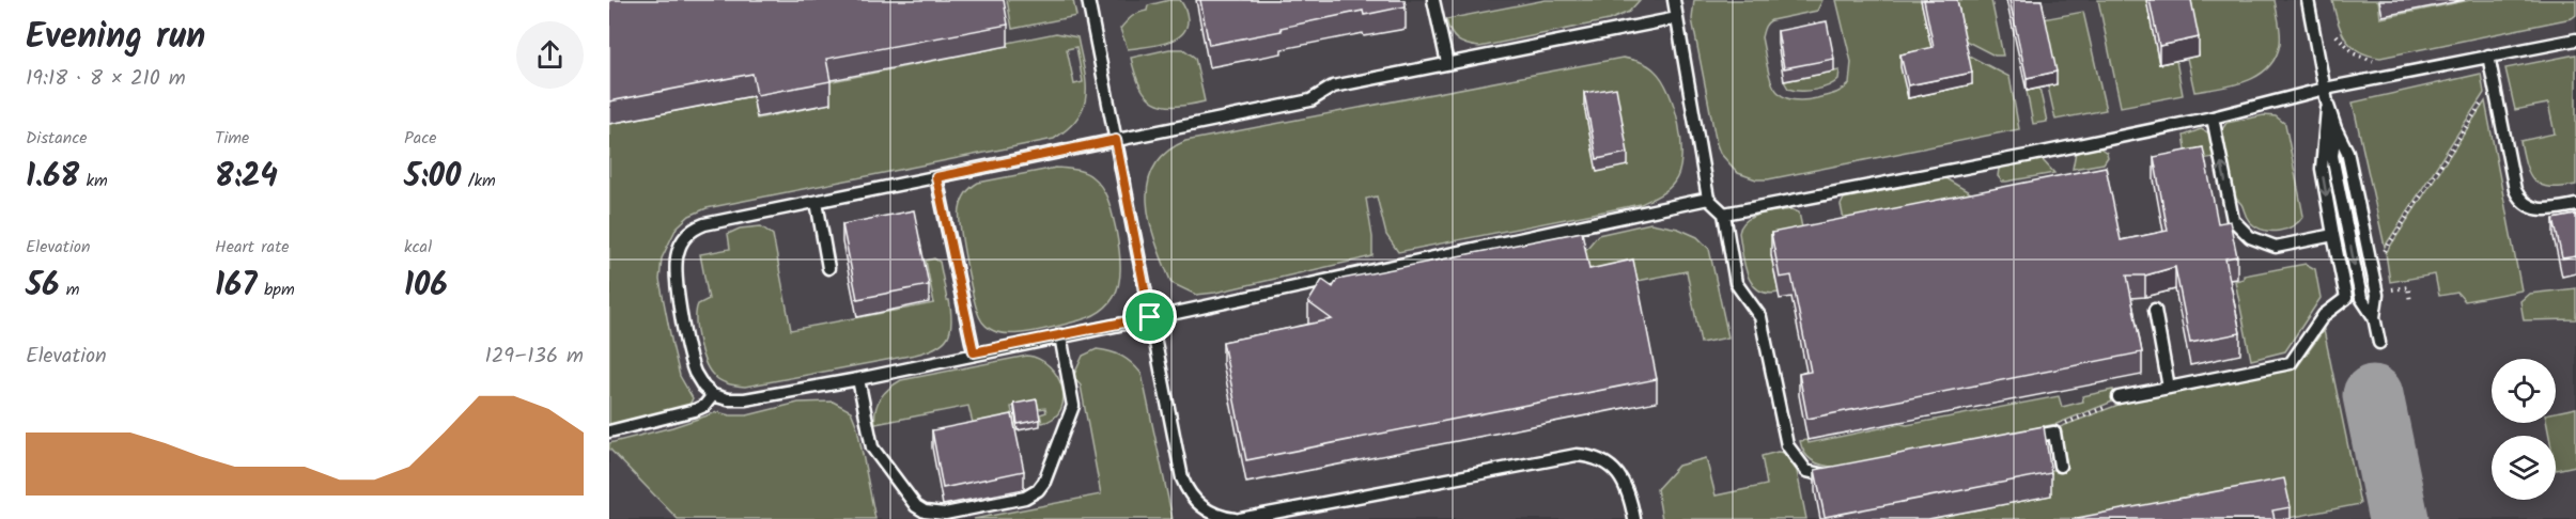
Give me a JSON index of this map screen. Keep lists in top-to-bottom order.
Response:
{
  "page": {
    "heading": ["Evening run", "19:18 · 8 × 210 m"],
    "stats": [
      ["Distance", "1.68 km"],
      ["Time", "8:24"],
      ["Pace", "5:00 /km"],
      ["Elevation", "56 m"],
      ["Heart rate", "167 bpm"],
      ["kcal", "106"]
    ],
    "chart": ["Elevation", "129–136 m"]
  }
}
